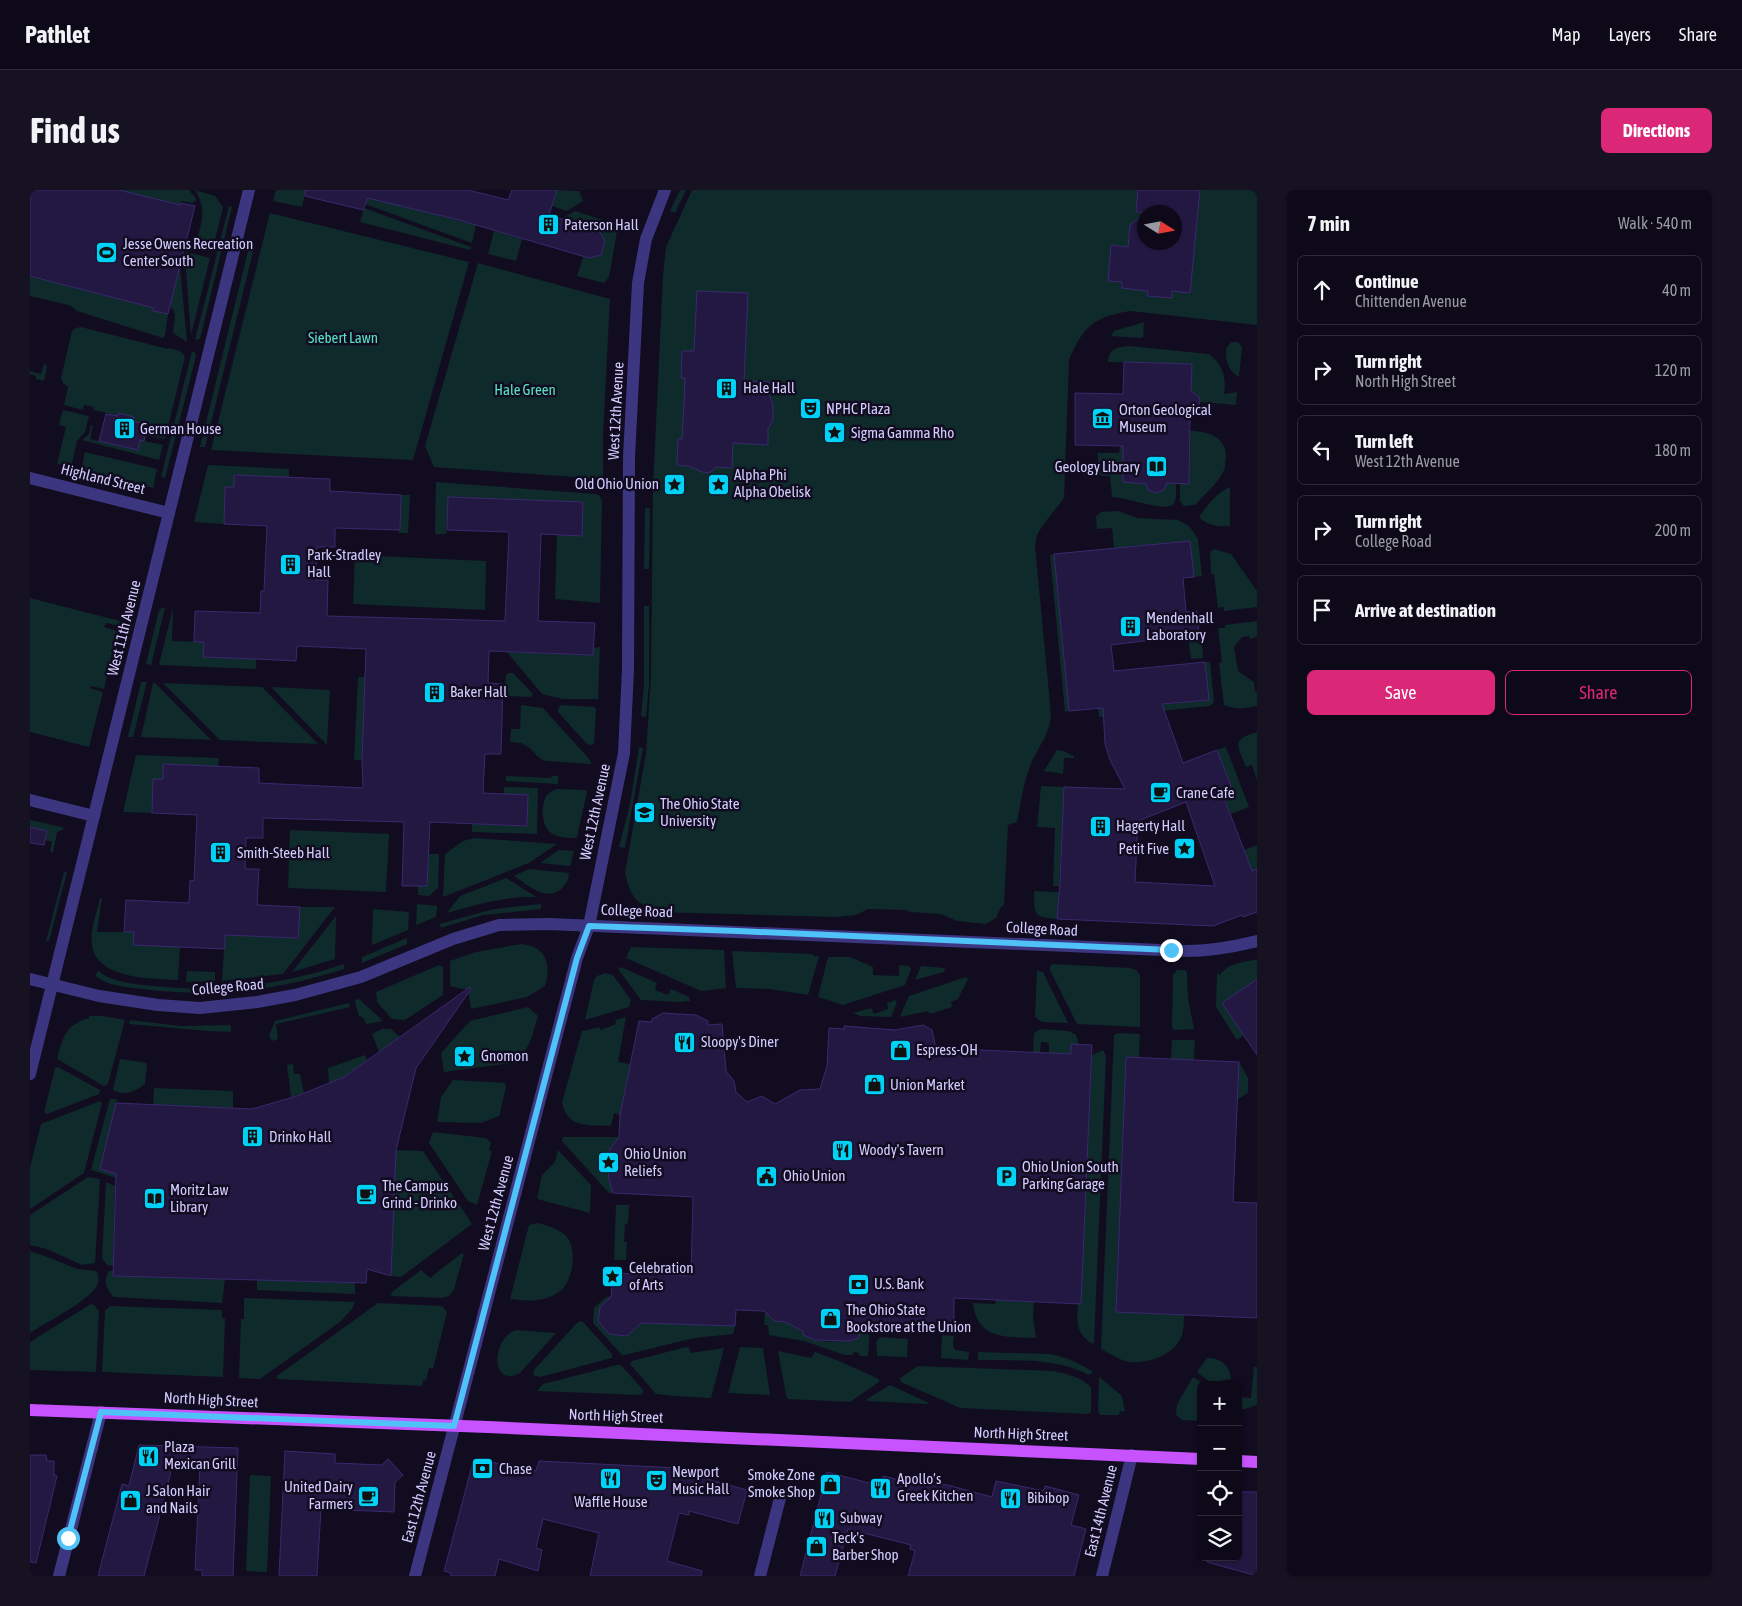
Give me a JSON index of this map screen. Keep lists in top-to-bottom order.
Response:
{
  "streets": {
    "main road": ["North High Street"],
    "street": [
      "West 12th Avenue",
      "Highland Street",
      "West 11th Avenue",
      "College Road",
      "East 12th Avenue",
      "East 14th Avenue"
    ]
  },
  "crossings": [
    ["West 12th Avenue", "College Road"],
    ["West 12th Avenue", "North High Street"],
    ["West 12th Avenue", "East 12th Avenue"],
    ["Highland Street", "West 11th Avenue"],
    ["West 11th Avenue", "College Road"],
    ["North High Street", "East 12th Avenue"],
    ["North High Street", "East 14th Avenue"]
  ],
  "parks": ["Siebert Lawn", "Hale Green"],
  "places": {
    "building": [
      "Paterson Hall",
      "Hale Hall",
      "German House",
      "Park-Stradley Hall",
      "Mendenhall Laboratory",
      "Baker Hall",
      "Hagerty Hall",
      "Smith-Steeb Hall",
      "Drinko Hall"
    ],
    "sports": ["Jesse Owens Recreation Center South"],
    "theatre": ["NPHC Plaza", "Newport Music Hall"],
    "museum": ["Orton Geological Museum"],
    "place": [
      "Sigma Gamma Rho",
      "Old Ohio Union",
      "Alpha Phi Alpha Obelisk",
      "Petit Five",
      "Gnomon",
      "Ohio Union Reliefs",
      "Celebration of Arts"
    ],
    "library": ["Geology Library", "Moritz Law Library"],
    "cafe": ["Crane Cafe", "The Campus Grind - Drinko", "United Dairy Farmers"],
    "school or university": ["The Ohio State University"],
    "restaurant": [
      "Sloopy's Diner",
      "Woody's Tavern",
      "Plaza Mexican Grill",
      "Waffle House",
      "Apollo’s Greek Kitchen",
      "Bibibop",
      "Subway"
    ],
    "shop": [
      "Espress-OH",
      "Union Market",
      "The Ohio State Bookstore at the Union",
      "Smoke Zone Smoke Shop",
      "J Salon Hair and Nails",
      "Teck's Barber Shop"
    ],
    "public building": ["Ohio Union"],
    "parking": ["Ohio Union South Parking Garage"],
    "bank": ["U.S. Bank", "Chase"]
  },
  "north": "right",
  "page": {
    "header": "Pathlet",
    "nav": ["Map", "Layers", "Share"],
    "buttons": [
      "Directions",
      ["Save", "Share"]
    ],
    "title": "Find us",
    "heading": ["7 min", "Walk · 540 m"],
    "list": [
      ["Continue", "Chittenden Avenue", "40 m"],
      ["Turn right", "North High Street", "120 m"],
      ["Turn left", "West 12th Avenue", "180 m"],
      ["Turn right", "College Road", "200 m"],
      "Arrive at destination"
    ],
    "map_buttons": ["+", "−"]
  }
}
